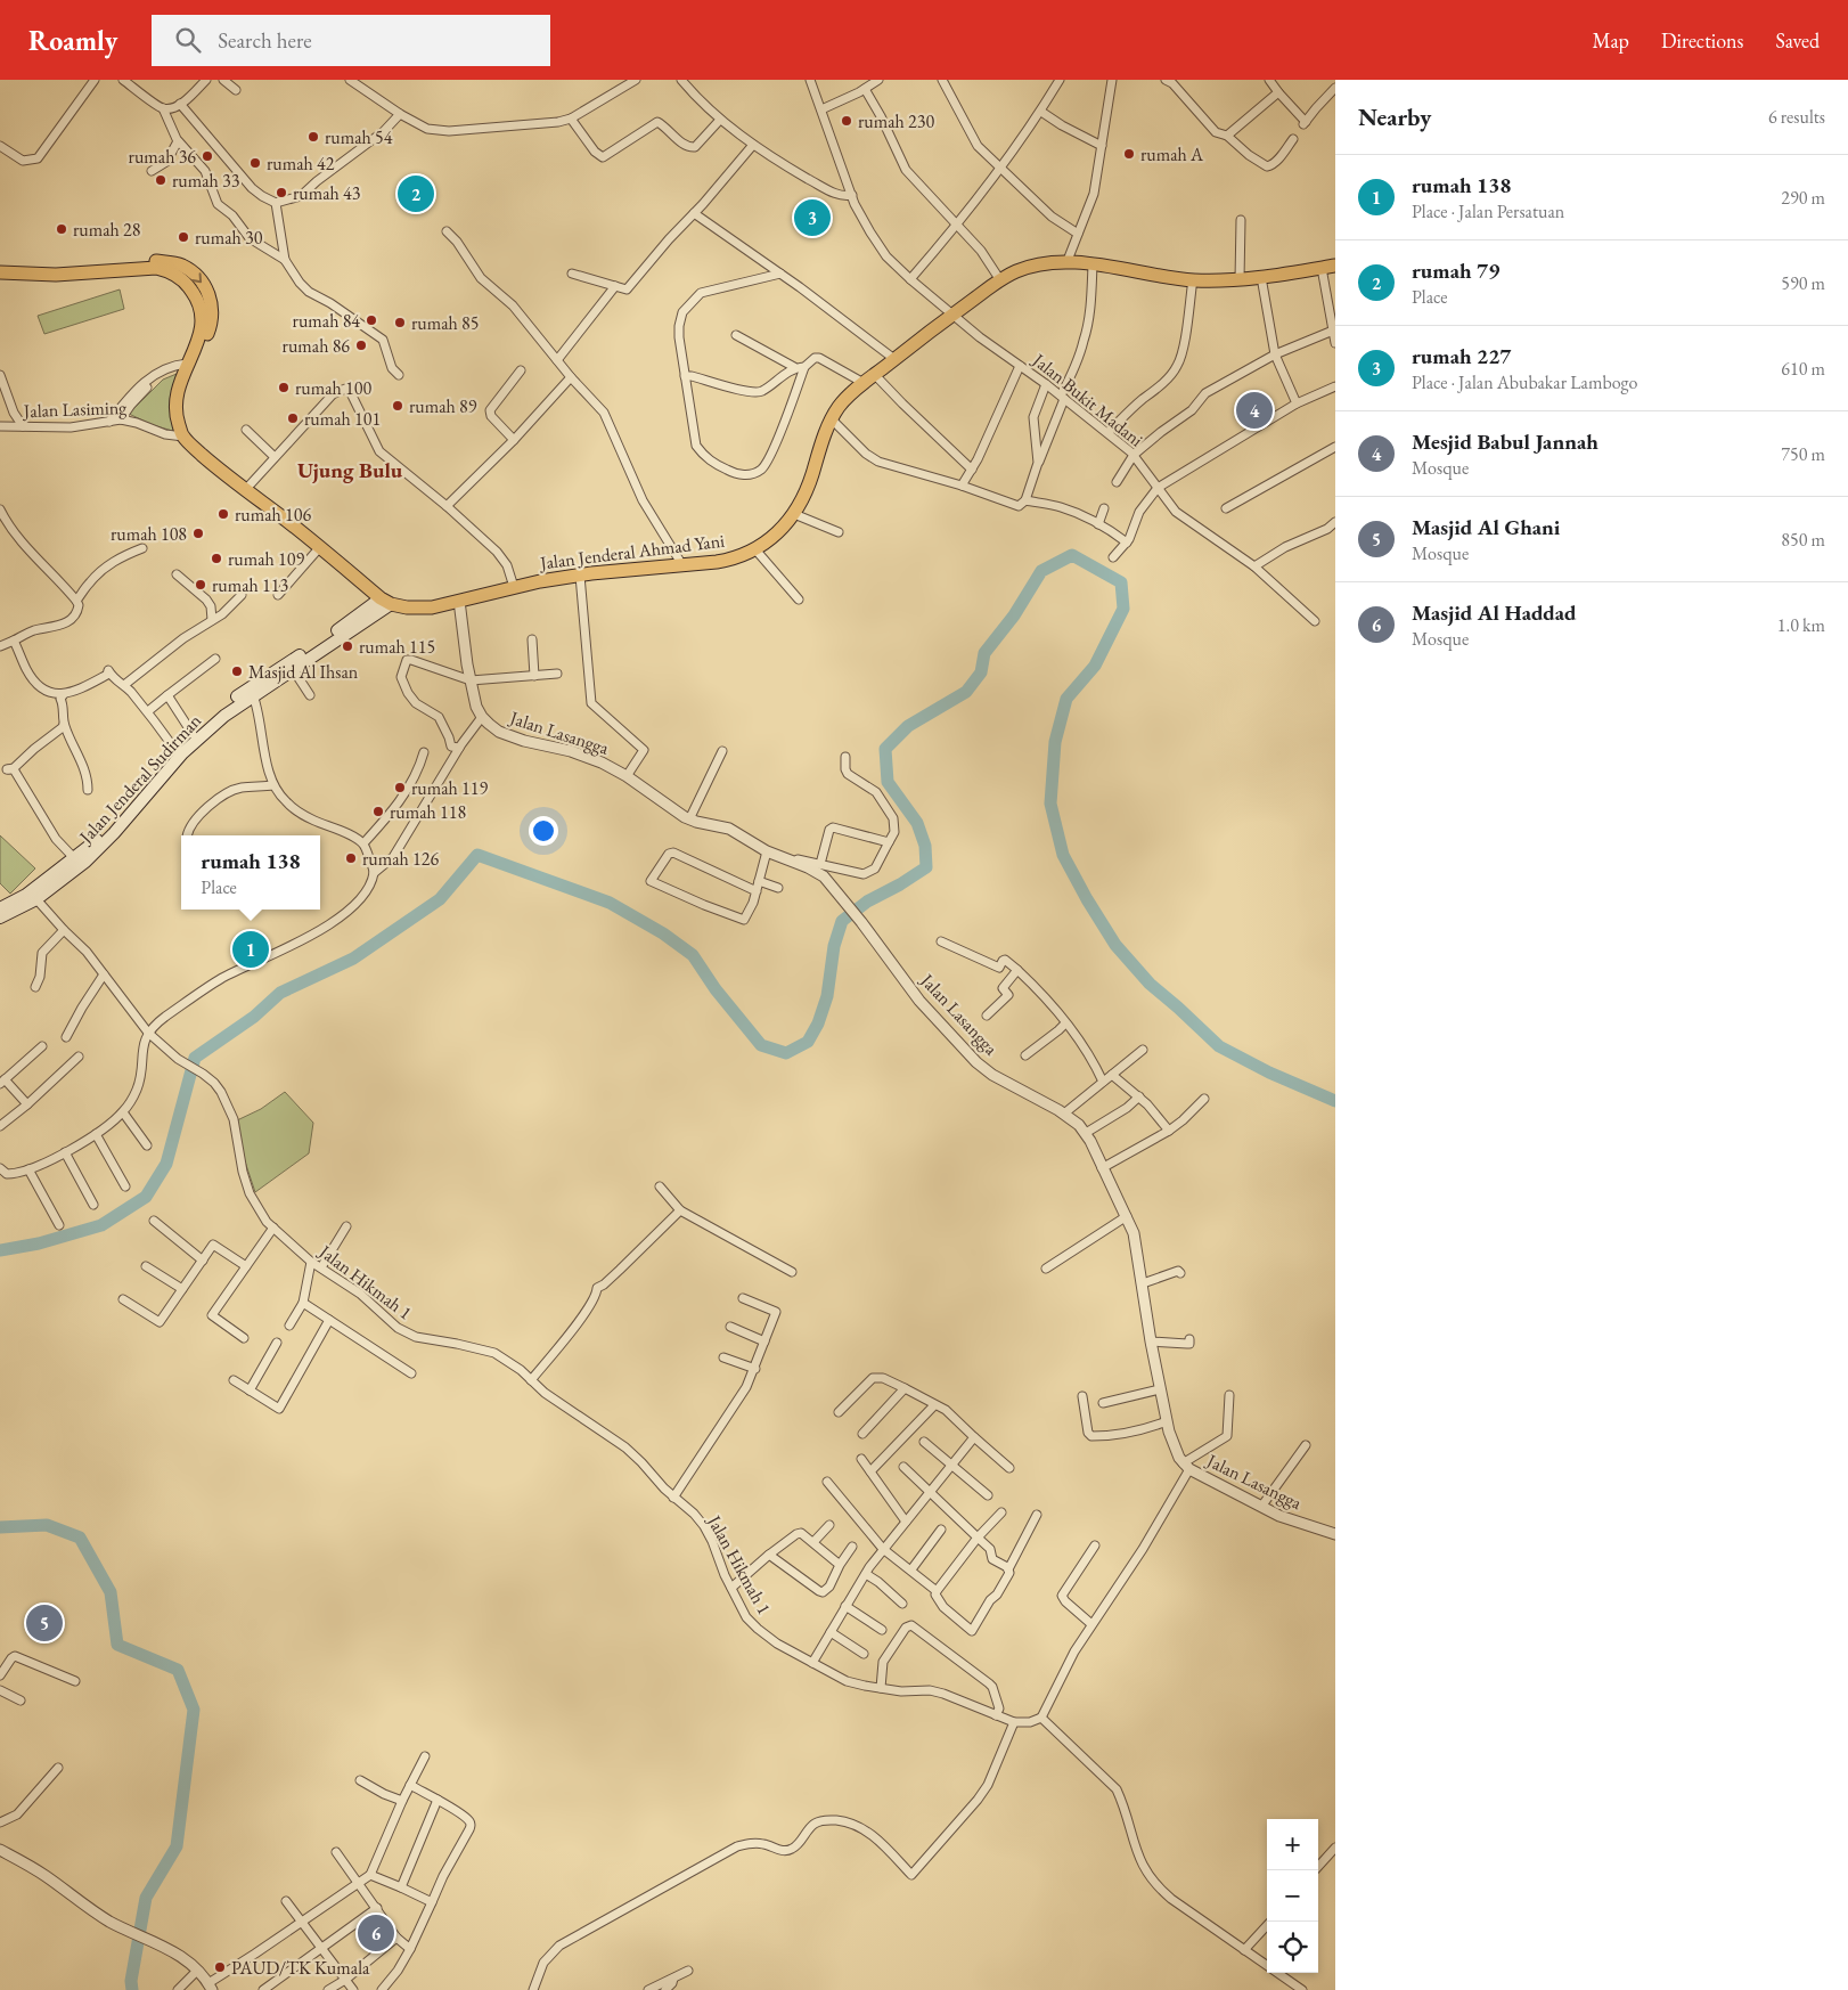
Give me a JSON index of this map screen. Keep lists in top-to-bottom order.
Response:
{
  "streets": {
    "highway": ["Jalan Jenderal Ahmad Yani"],
    "main road": ["Jalan Jenderal Sudirman"],
    "street": [
      "Jalan Bukit Madani",
      "Jalan Lasiming",
      "Jalan Lasangga",
      "Jalan Hikmah 1"
    ]
  },
  "crossings": [
    ["Jalan Bukit Madani", "Jalan Jenderal Ahmad Yani"],
    ["Jalan Jenderal Ahmad Yani", "Jalan Jenderal Sudirman"]
  ],
  "districts": ["Ujung Bulu"],
  "places": [
    "rumah 230",
    "rumah 54",
    "rumah A",
    "rumah 36",
    "rumah 42",
    "rumah 33",
    "rumah 43",
    "rumah 28",
    "rumah 30",
    "rumah 84",
    "rumah 85",
    "rumah 86",
    "rumah 100",
    "rumah 89",
    "rumah 101",
    "rumah 106",
    "rumah 108",
    "rumah 109",
    "rumah 113",
    "rumah 115",
    "Masjid Al Ihsan",
    "rumah 119",
    "rumah 118",
    "rumah 126",
    "PAUD/TK Kumala"
  ],
  "page": {
    "header": "Roamly",
    "search": "Search here",
    "nav": ["Map", "Directions", "Saved"],
    "heading": ["Nearby", "6 results"],
    "list": [
      {
        "mark": "1",
        "name": "rumah 138",
        "note": "Place · Jalan Persatuan",
        "value": "290 m"
      },
      {
        "mark": "2",
        "name": "rumah 79",
        "note": "Place",
        "value": "590 m"
      },
      {
        "mark": "3",
        "name": "rumah 227",
        "note": "Place · Jalan Abubakar Lambogo",
        "value": "610 m"
      },
      {
        "mark": "4",
        "name": "Mesjid Babul Jannah",
        "note": "Mosque",
        "value": "750 m"
      },
      {
        "mark": "5",
        "name": "Masjid Al Ghani",
        "note": "Mosque",
        "value": "850 m"
      },
      {
        "mark": "6",
        "name": "Masjid Al Haddad",
        "note": "Mosque",
        "value": "1.0 km"
      }
    ],
    "pins": [
      "2",
      "3",
      "4",
      "1",
      "5",
      "6"
    ],
    "popup": ["rumah 138", "Place"],
    "map_buttons": ["+", "−"]
  }
}
